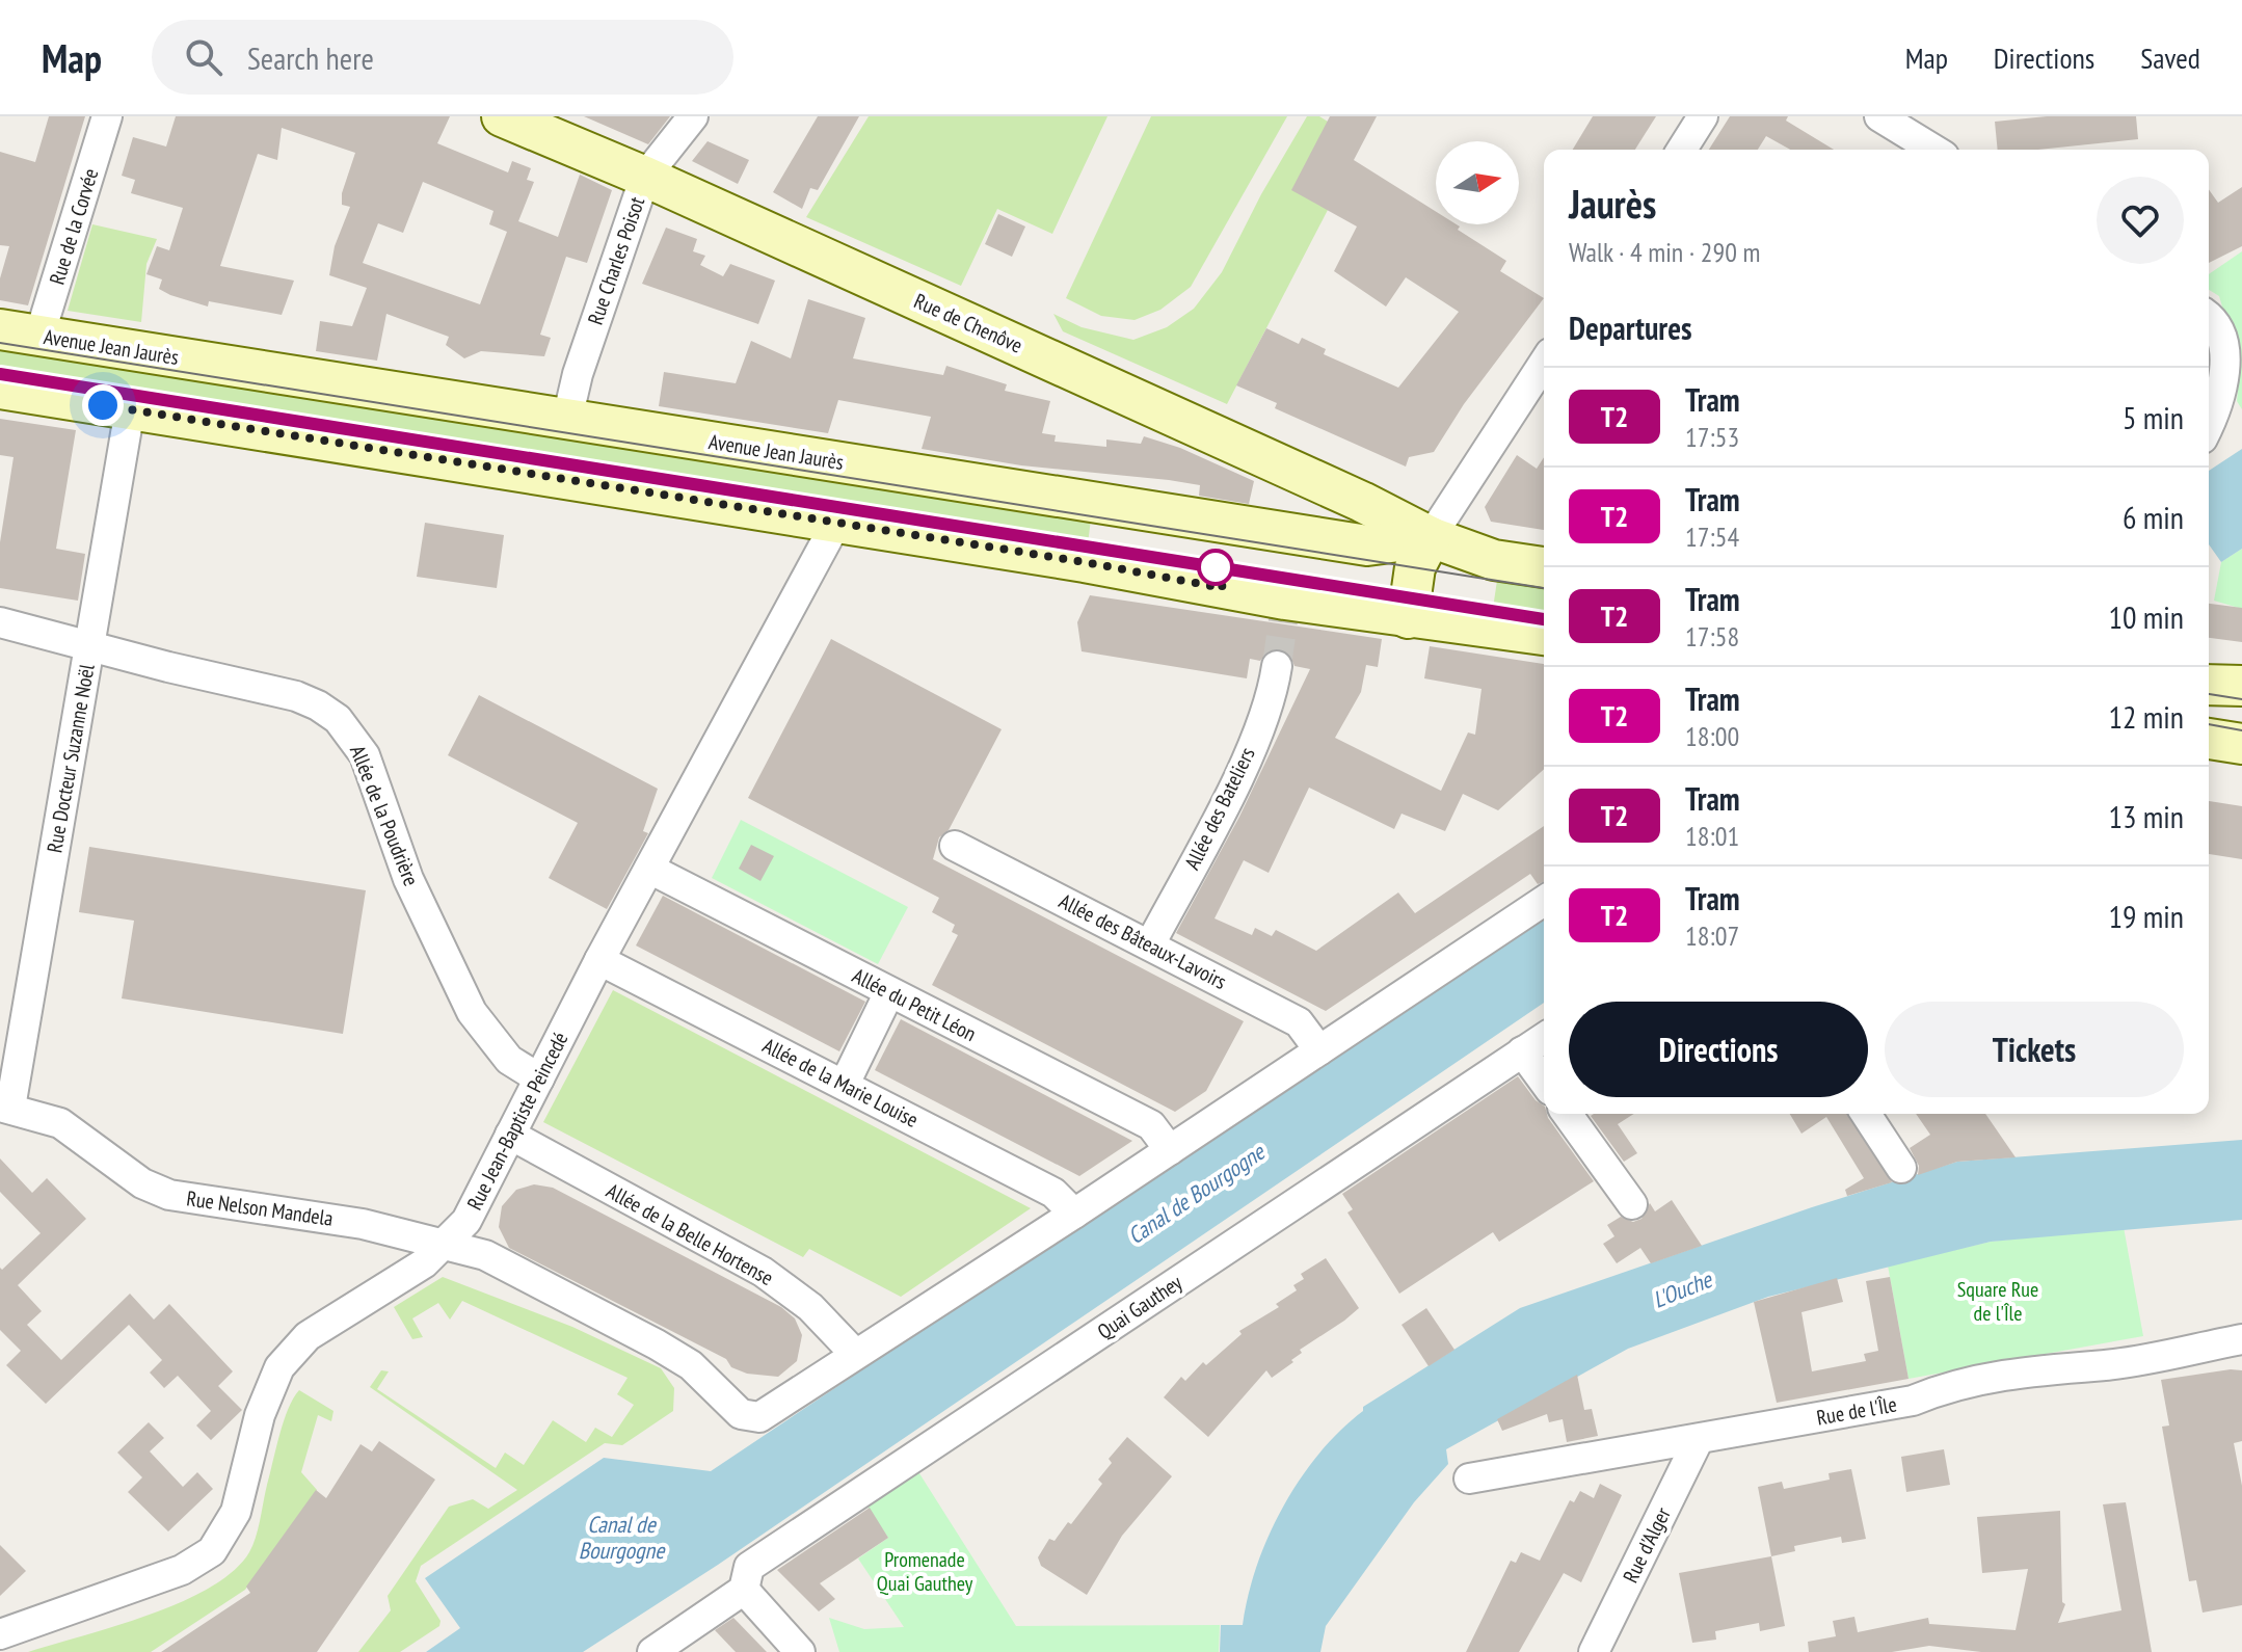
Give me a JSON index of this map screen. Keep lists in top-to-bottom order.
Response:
{
  "streets": {
    "main road": ["Rue de Chenôve", "Avenue Jean Jaurès"],
    "street": [
      "Rue de la Corvée",
      "Rue Charles Poisot",
      "Rue Docteur Suzanne Noël",
      "Allée des Bateliers",
      "Allée de la Poudrière",
      "Allée des Bâteaux-Lavoirs",
      "Allée du Petit Léon",
      "Allée de la Marie Louise",
      "Rue Jean-Baptiste Peincedé",
      "Rue Nelson Mandela",
      "Allée de la Belle Hortense",
      "Quai Gauthey",
      "Rue de l'Île",
      "Rue d'Alger"
    ]
  },
  "crossings": [
    ["Rue de la Corvée", "Avenue Jean Jaurès"],
    ["Rue Charles Poisot", "Rue de Chenôve"],
    ["Rue Charles Poisot", "Avenue Jean Jaurès"],
    ["Rue de Chenôve", "Avenue Jean Jaurès"],
    ["Rue Docteur Suzanne Noël", "Allée de la Poudrière"],
    ["Rue Docteur Suzanne Noël", "Rue Nelson Mandela"],
    ["Allée des Bateliers", "Allée des Bâteaux-Lavoirs"],
    ["Allée de la Poudrière", "Rue Jean-Baptiste Peincedé"],
    ["Allée du Petit Léon", "Rue Jean-Baptiste Peincedé"],
    ["Allée de la Marie Louise", "Rue Jean-Baptiste Peincedé"],
    ["Rue Jean-Baptiste Peincedé", "Rue Nelson Mandela"],
    ["Rue Jean-Baptiste Peincedé", "Allée de la Belle Hortense"],
    ["Rue Nelson Mandela", "Allée de la Belle Hortense"],
    ["Rue de l'Île", "Rue d'Alger"]
  ],
  "water": ["Canal de Bourgogne", "L'Ouche"],
  "parks": ["Square Rue de l'Île", "Promenade Quai Gauthey"],
  "lines": ["tram line T2"],
  "north": "right",
  "page": {
    "header": "Map",
    "search": "Search here",
    "nav": ["Map", "Directions", "Saved"],
    "heading": [
      ["Jaurès", "Walk · 4 min · 290 m"],
      "Departures"
    ],
    "list": [
      {
        "mark": "T2",
        "name": "Tram",
        "note": "17:53",
        "value": "5 min"
      },
      {
        "mark": "T2",
        "name": "Tram",
        "note": "17:54",
        "value": "6 min"
      },
      {
        "mark": "T2",
        "name": "Tram",
        "note": "17:58",
        "value": "10 min"
      },
      {
        "mark": "T2",
        "name": "Tram",
        "note": "18:00",
        "value": "12 min"
      },
      {
        "mark": "T2",
        "name": "Tram",
        "note": "18:01",
        "value": "13 min"
      },
      {
        "mark": "T2",
        "name": "Tram",
        "note": "18:07",
        "value": "19 min"
      }
    ],
    "buttons": ["Directions", "Tickets"]
  }
}
